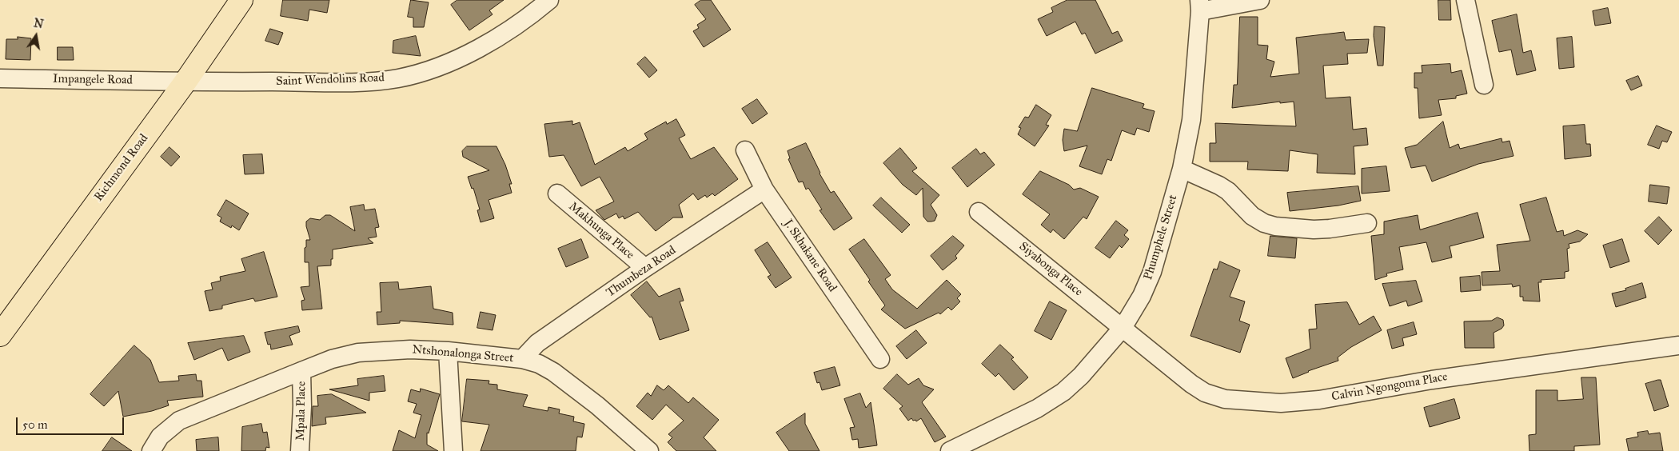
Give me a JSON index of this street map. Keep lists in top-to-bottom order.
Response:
{
  "streets": {
    "highway": ["Richmond Road"],
    "street": [
      "Impangele Road",
      "Saint Wendolins Road",
      "Makhunga Place",
      "Phumphele Street",
      "J. Skhakane Road",
      "Siyabonga Place",
      "Thumbeza Road",
      "Ntshonalonga Street",
      "Calvin Ngongoma Place",
      "Mpala Place"
    ]
  },
  "crossings": [
    ["Impangele Road", "Saint Wendolins Road"],
    ["Impangele Road", "Richmond Road"],
    ["Saint Wendolins Road", "Richmond Road"],
    ["Makhunga Place", "Thumbeza Road"],
    ["Phumphele Street", "Siyabonga Place"],
    ["Phumphele Street", "Calvin Ngongoma Place"],
    ["J. Skhakane Road", "Thumbeza Road"],
    ["Siyabonga Place", "Calvin Ngongoma Place"],
    ["Thumbeza Road", "Ntshonalonga Street"],
    ["Ntshonalonga Street", "Mpala Place"]
  ],
  "scale_bar": "50 m",
  "north": "top"
}
